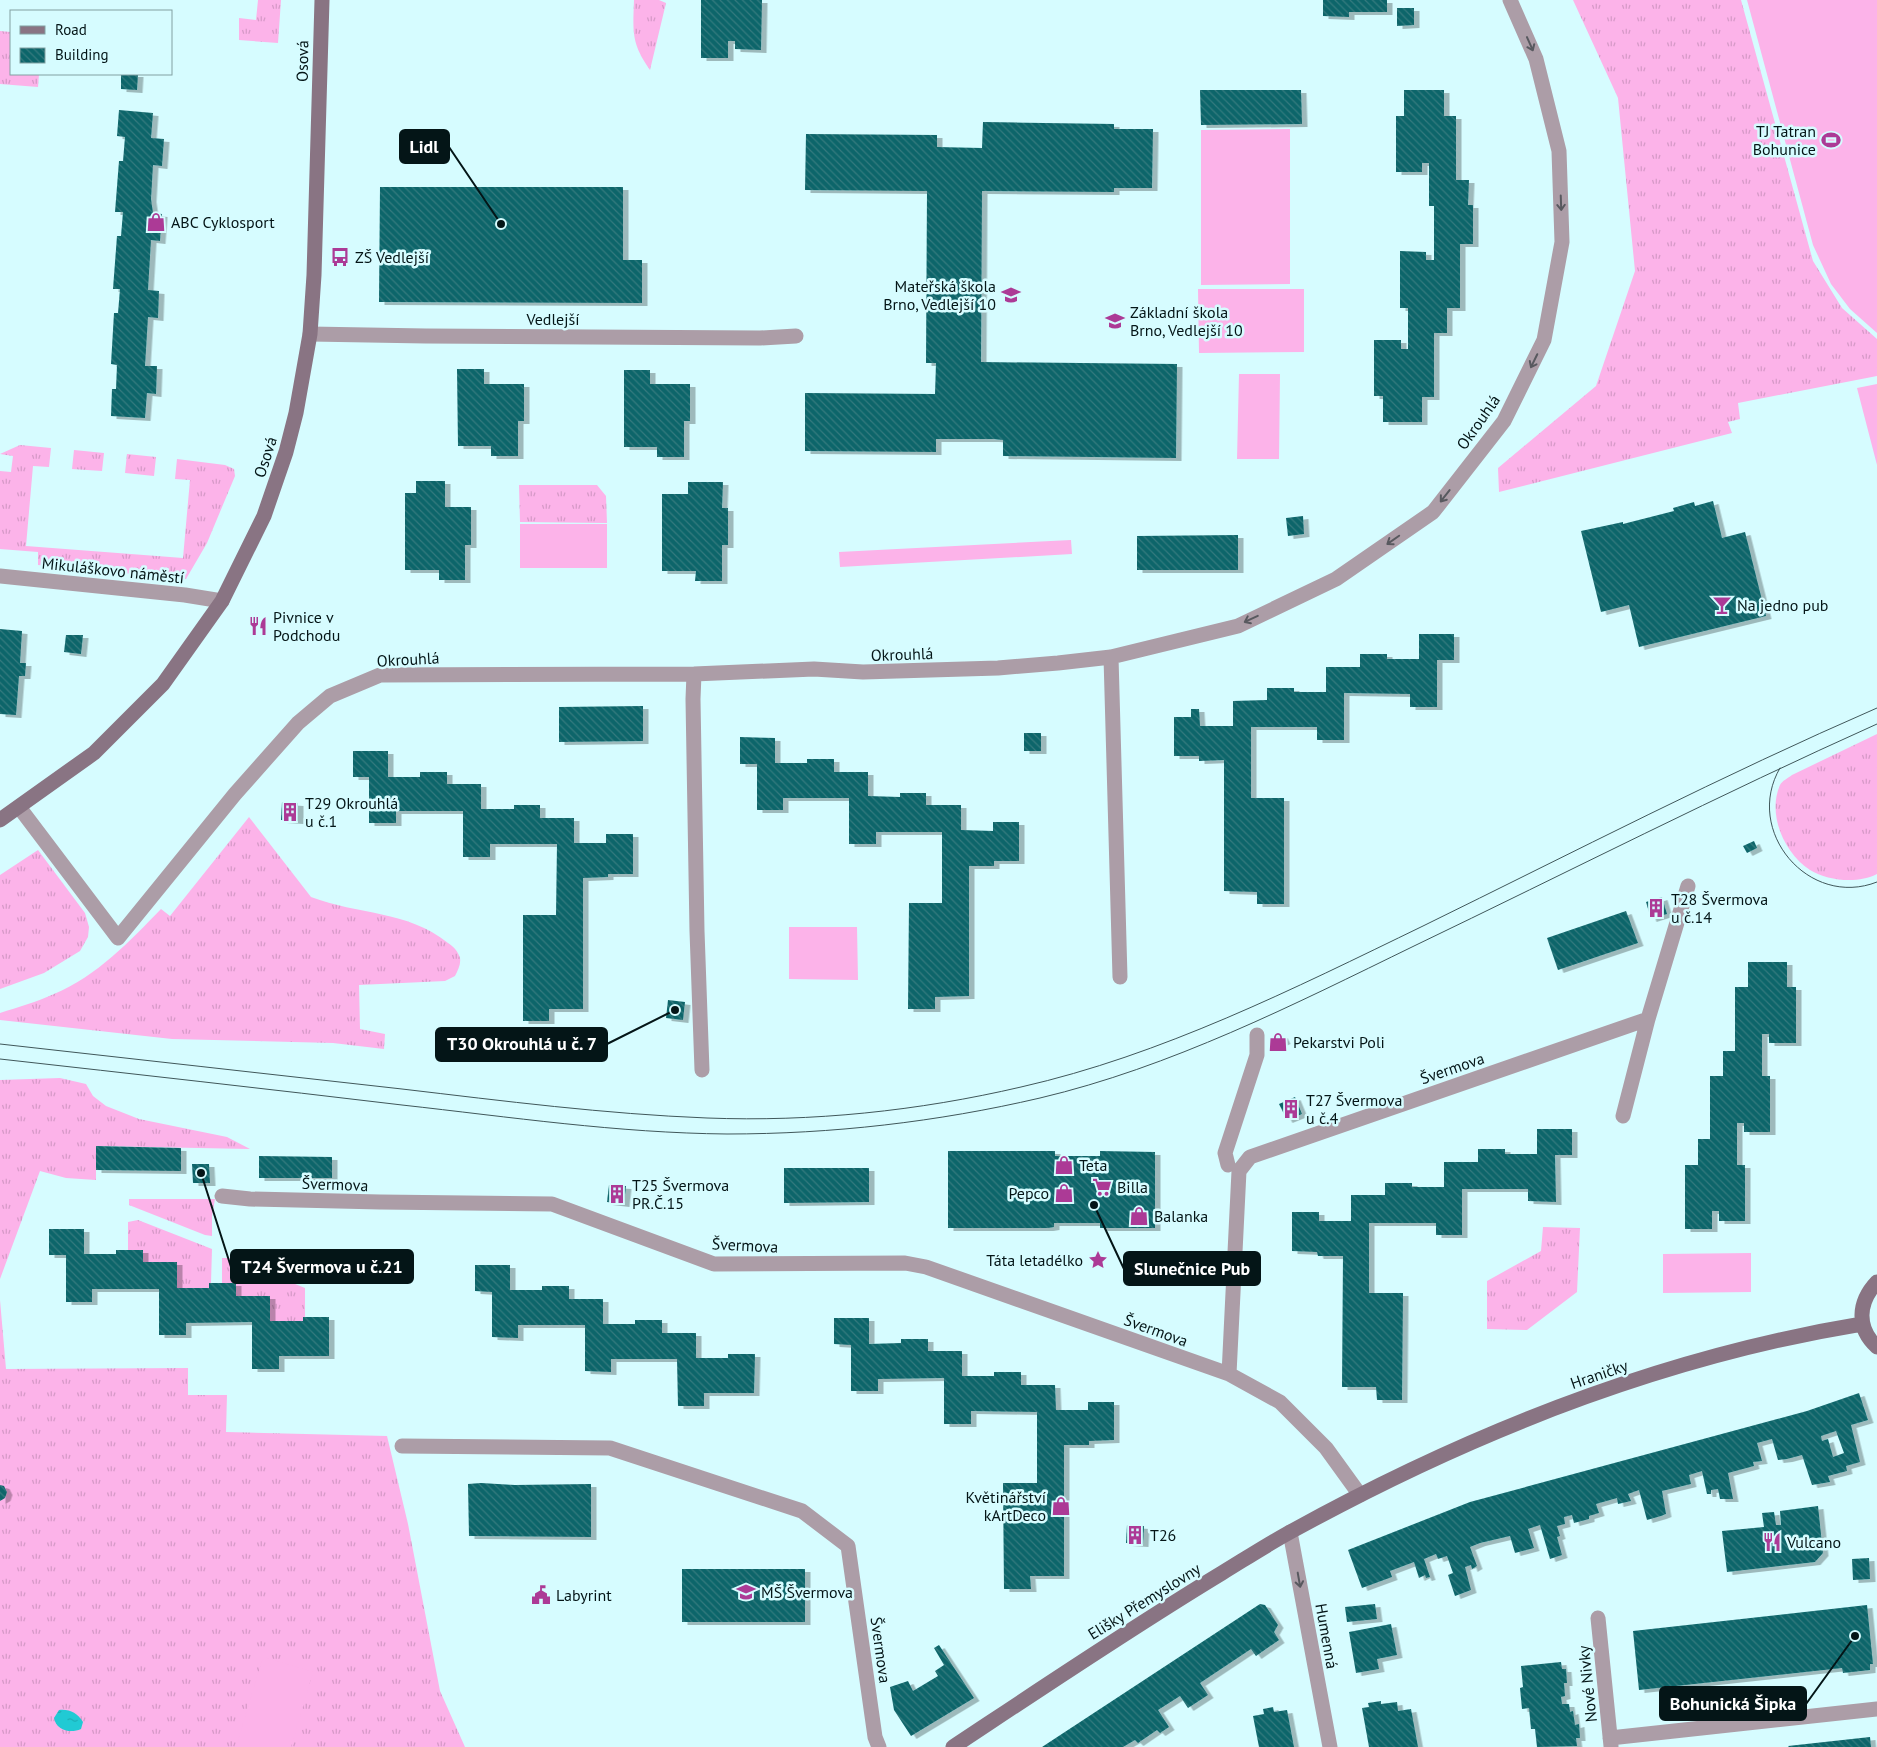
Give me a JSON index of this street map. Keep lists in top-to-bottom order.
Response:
{
  "streets": {
    "street": [
      "Osová",
      "Vedlejší",
      "Okrouhlá",
      "Mikuláškovo náměstí",
      "Švermova",
      "Hraničky",
      "Elišky Přemyslovny",
      "Humenná",
      "Nové Nivky"
    ]
  },
  "crossings": [
    ["Osová", "Vedlejší"],
    ["Osová", "Okrouhlá"],
    ["Osová", "Mikuláškovo náměstí"],
    ["Švermova", "Hraničky"],
    ["Švermova", "Elišky Přemyslovny"],
    ["Hraničky", "Elišky Přemyslovny"],
    ["Elišky Přemyslovny", "Humenná"]
  ],
  "one_way": ["Okrouhlá", "Humenná"],
  "places": {
    "sports": ["TJ Tatran Bohunice"],
    "shop": [
      "ABC Cyklosport",
      "Pekarstvi Poli",
      "Teta",
      "Pepco",
      "Balanka",
      "Květinářství kArtDeco"
    ],
    "other": [
      "Lidl",
      "T30 Okrouhlá u č. 7",
      "T24 Švermova u č.21",
      "Slunečnice Pub",
      "Bohunická Šipka"
    ],
    "bus stop": ["ZŠ Vedlejší"],
    "school or university": ["Mateřská škola Brno, Vedlejší 10", "Základní škola Brno, Vedlejší 10", "MŠ Švermova"],
    "bar": ["Na jedno pub"],
    "restaurant": ["Pivnice v Podchodu", "Vulcano"],
    "building": [
      "T29 Okrouhlá u č.1",
      "T28 Švermova u č.14",
      "T27 Švermova u č.4",
      "T25 Švermova PR.Č.15",
      "T26"
    ],
    "supermarket": ["Billa"],
    "place": ["Táta letadélko"],
    "public building": ["Labyrint"]
  },
  "legend": ["Road", "Building"]
}
